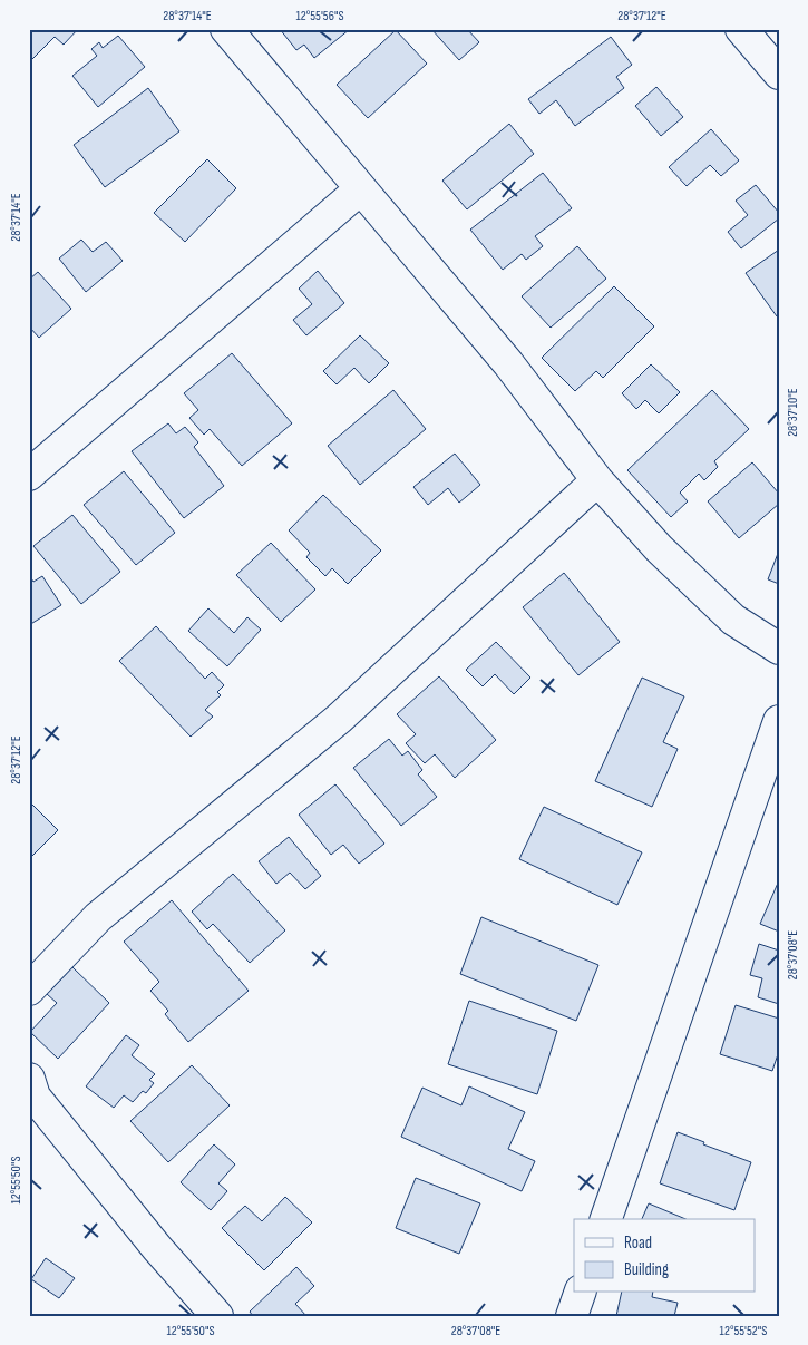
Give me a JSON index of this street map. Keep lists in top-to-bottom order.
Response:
{
  "legend": ["Road", "Building"],
  "coordinates": [
    "28°37'14\"E",
    "12°55'56\"S",
    "28°37'12\"E",
    "28°37'10\"E",
    "28°37'08\"E",
    "12°55'50\"S",
    "12°55'52\"S"
  ]
}
